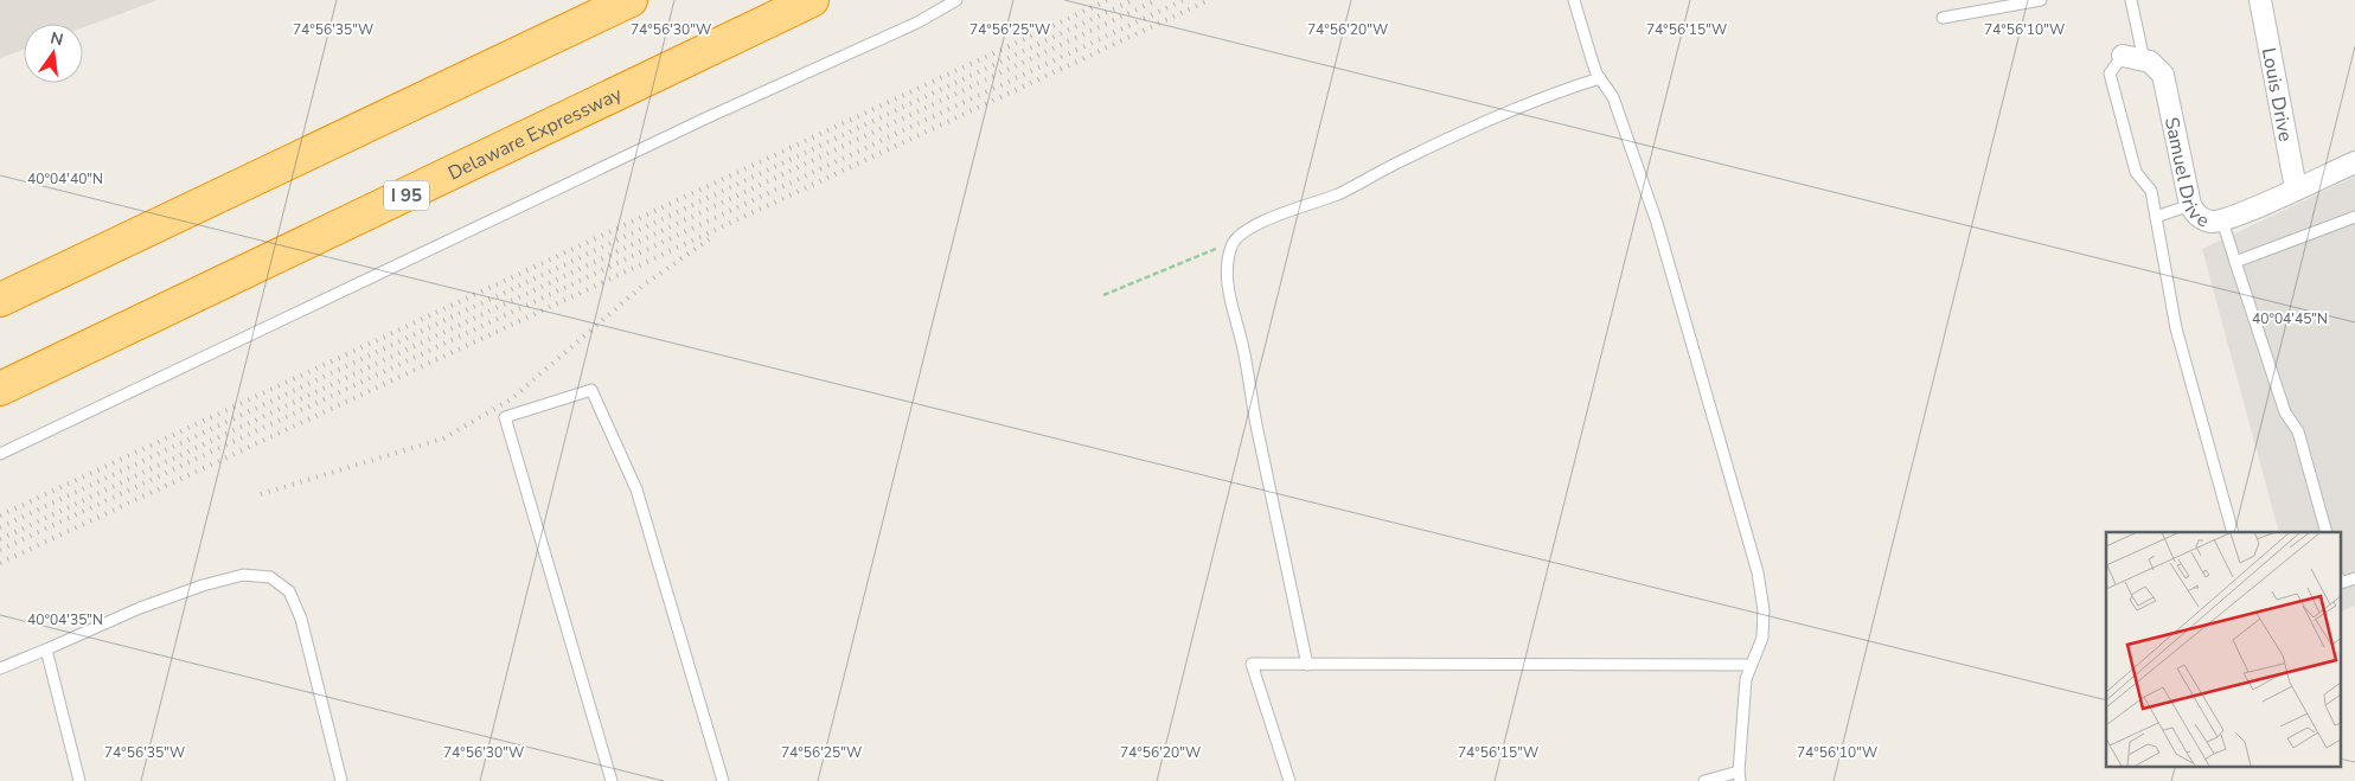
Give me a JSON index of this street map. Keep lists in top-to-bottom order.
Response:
{
  "streets": {
    "highway": ["Delaware Expressway", "I 95"],
    "street": ["Louis Drive", "Samuel Drive"]
  },
  "crossings": [
    ["Louis Drive", "Samuel Drive"]
  ],
  "north": "top",
  "coordinates": [
    "74°56'35\"W",
    "74°56'30\"W",
    "74°56'25\"W",
    "74°56'20\"W",
    "74°56'15\"W",
    "74°56'10\"W",
    "40°04'40\"N",
    "40°04'45\"N",
    "40°04'35\"N"
  ]
}
